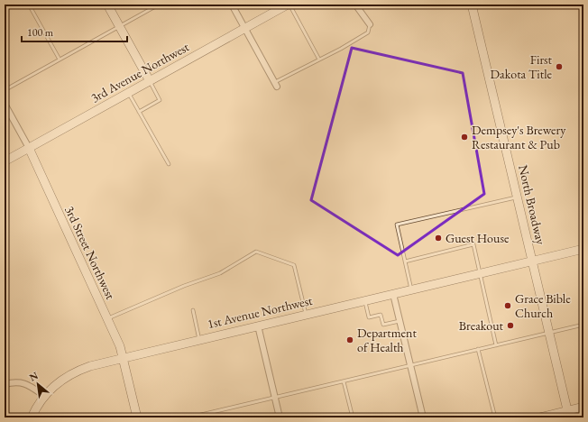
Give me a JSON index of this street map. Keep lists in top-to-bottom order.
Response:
{
  "streets": {
    "main road": [
      "3rd Avenue Northwest",
      "North Broadway",
      "3rd Street Northwest",
      "1st Avenue Northwest"
    ]
  },
  "crossings": [
    ["3rd Avenue Northwest", "3rd Street Northwest"],
    ["North Broadway", "1st Avenue Northwest"],
    ["3rd Street Northwest", "1st Avenue Northwest"]
  ],
  "places": [
    "First Dakota Title",
    "Dempsey's Brewery Restaurant & Pub",
    "Guest House",
    "Grace Bible Church",
    "Breakout",
    "Department of Health"
  ],
  "scale_bar": "100 m",
  "north": "top left"
}
